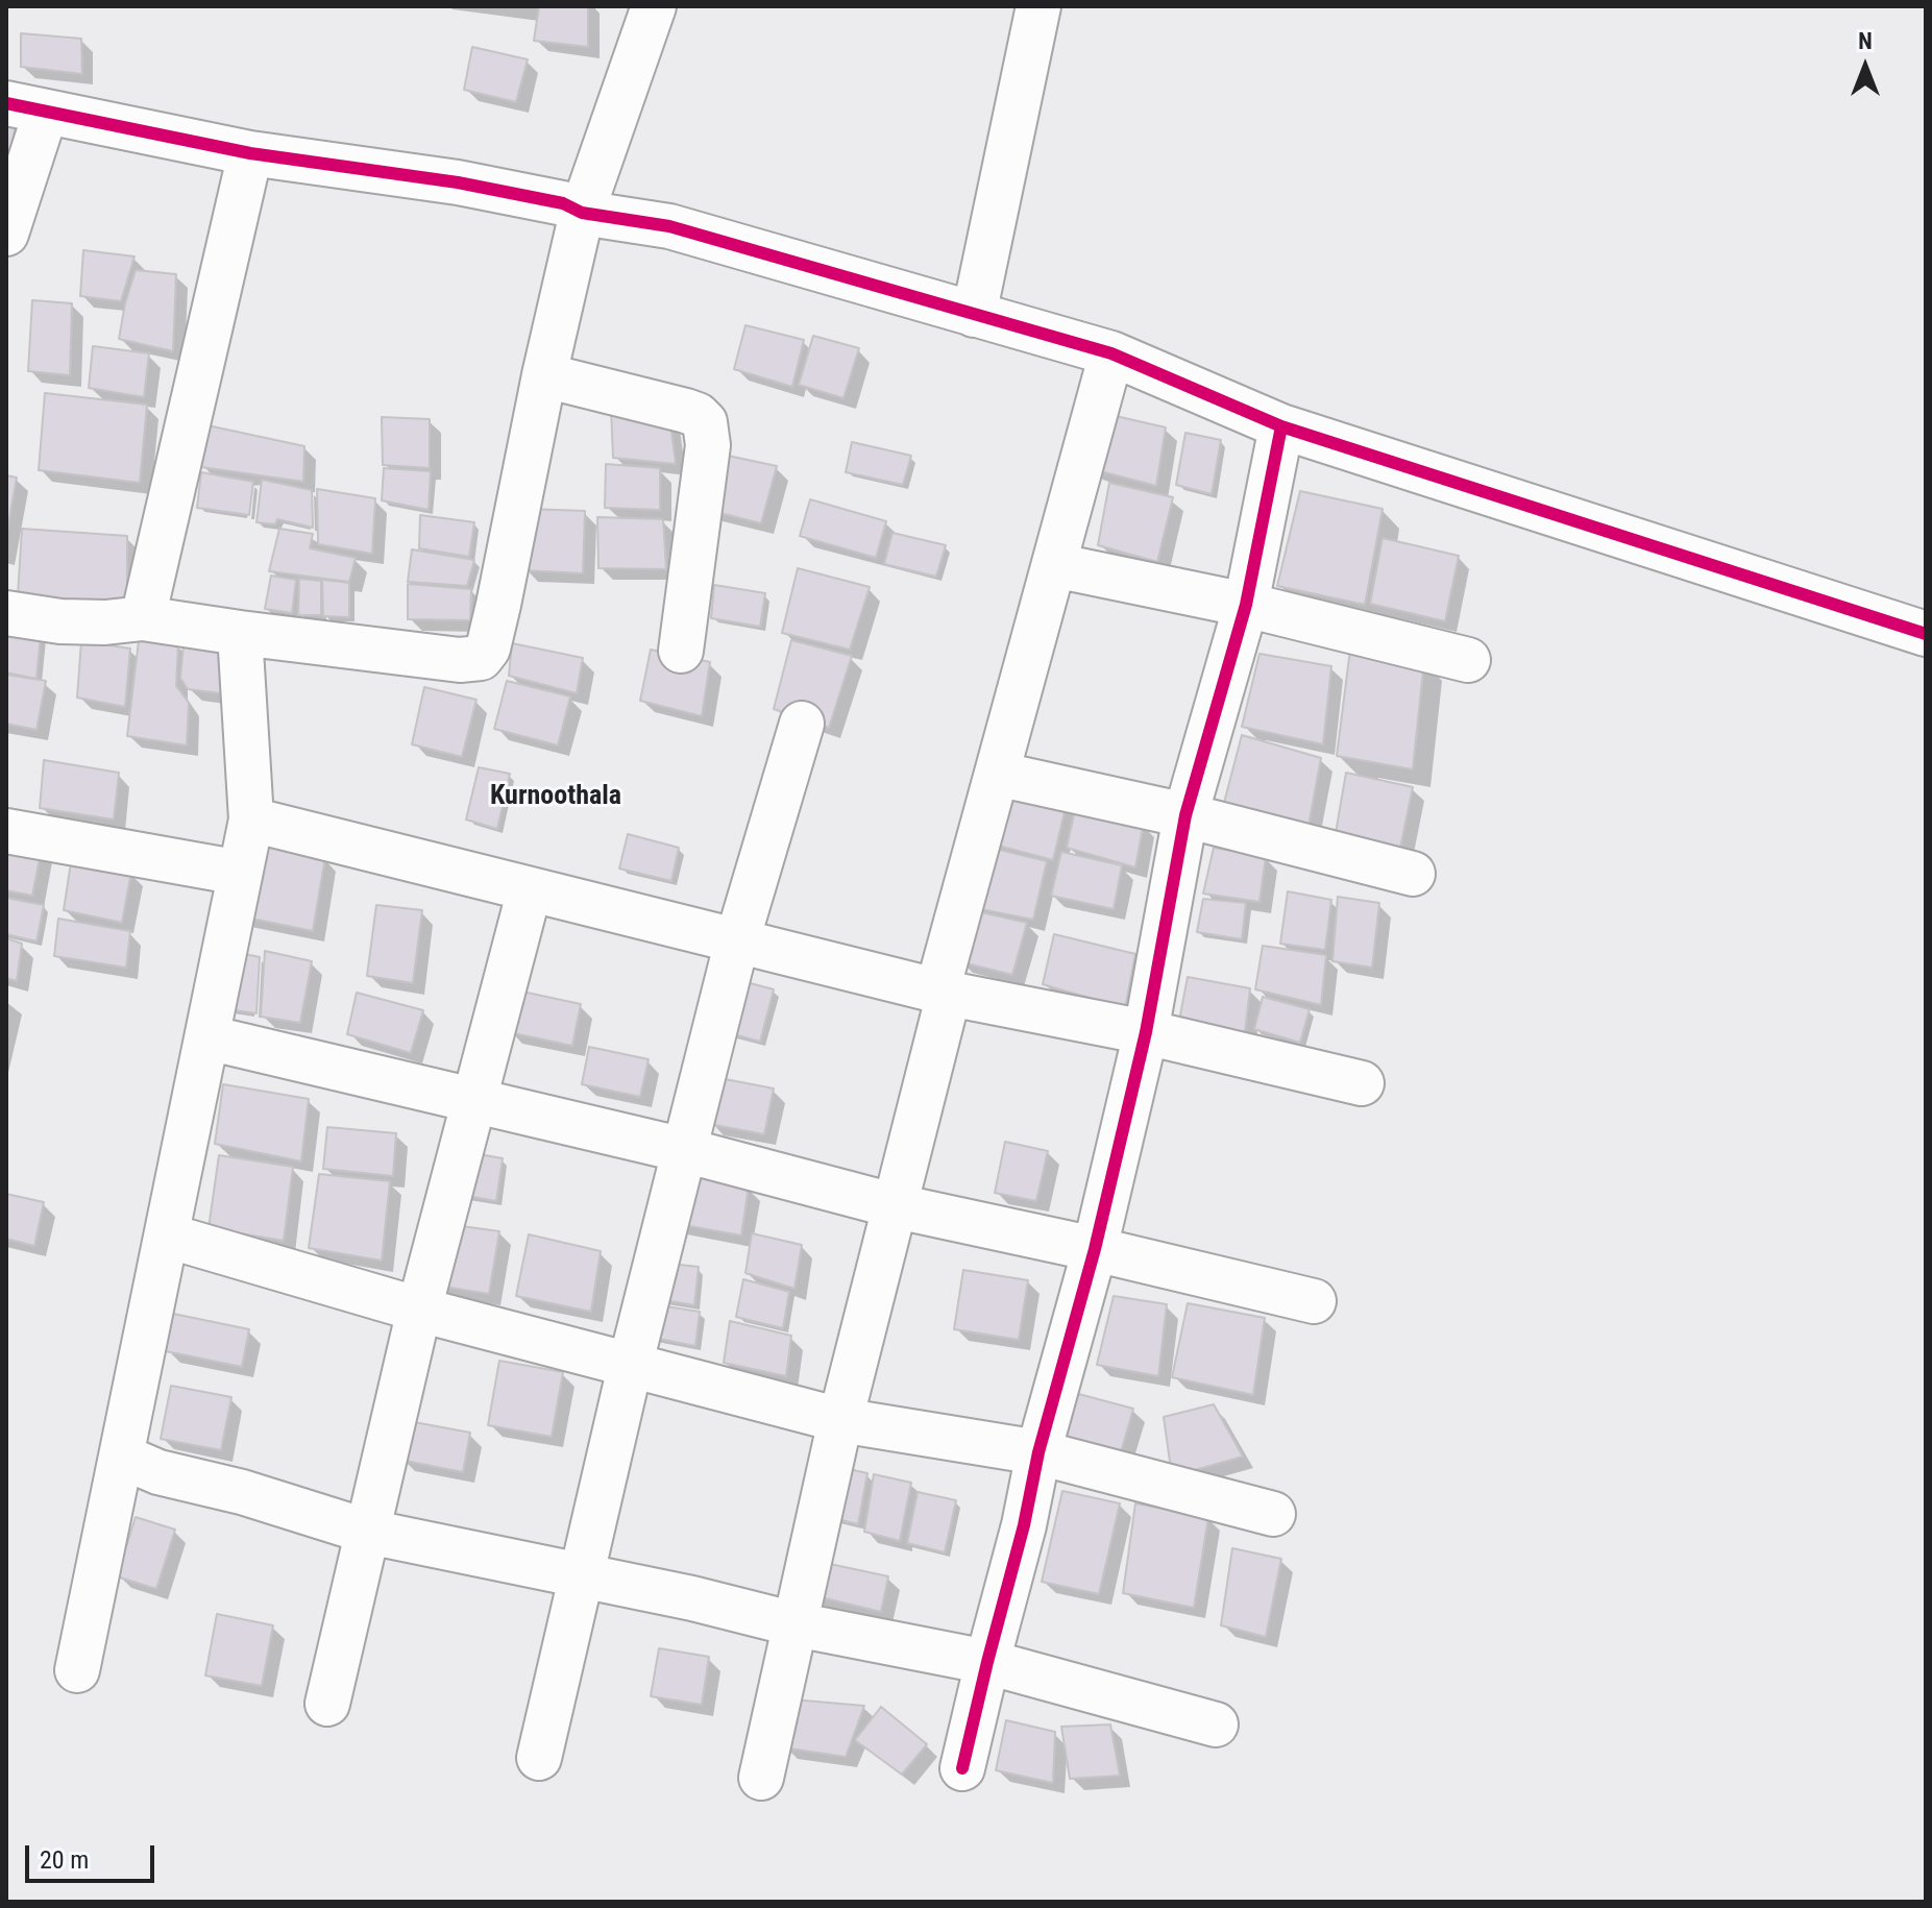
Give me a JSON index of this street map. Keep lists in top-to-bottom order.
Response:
{
  "districts": ["Kurnoothala"],
  "scale_bar": "20 m",
  "north": "top"
}
